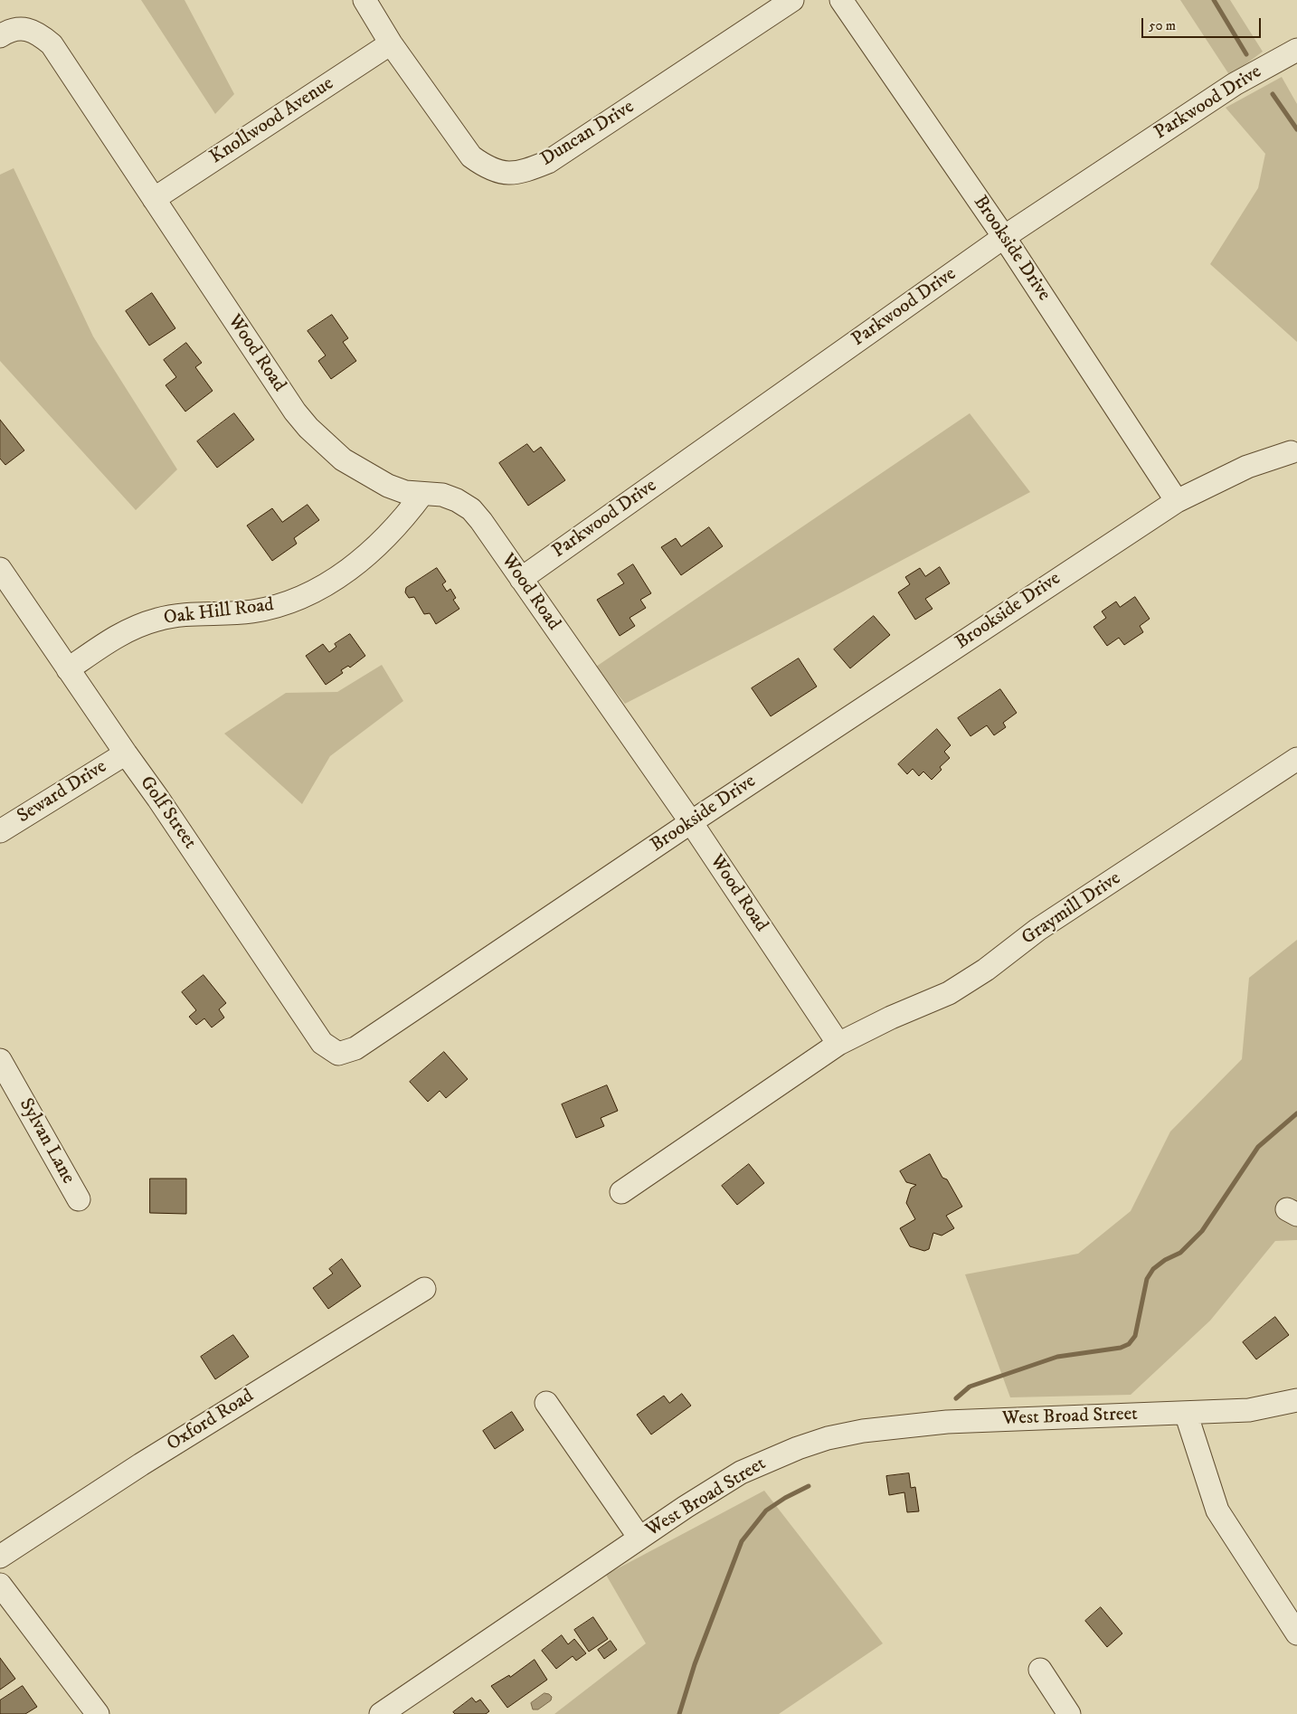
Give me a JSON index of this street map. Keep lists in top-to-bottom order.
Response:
{
  "streets": {
    "street": [
      "Parkwood Drive",
      "Knollwood Avenue",
      "Duncan Drive",
      "Brookside Drive",
      "Wood Road",
      "Oak Hill Road",
      "Seward Drive",
      "Golf Street",
      "Graymill Drive",
      "Sylvan Lane",
      "West Broad Street",
      "Oxford Road"
    ]
  },
  "crossings": [
    ["Parkwood Drive", "Brookside Drive"],
    ["Parkwood Drive", "Wood Road"],
    ["Knollwood Avenue", "Duncan Drive"],
    ["Knollwood Avenue", "Wood Road"],
    ["Brookside Drive", "Wood Road"],
    ["Brookside Drive", "Golf Street"],
    ["Wood Road", "Oak Hill Road"],
    ["Wood Road", "Graymill Drive"],
    ["Oak Hill Road", "Golf Street"],
    ["Seward Drive", "Golf Street"]
  ],
  "scale_bar": "50 m"
}
